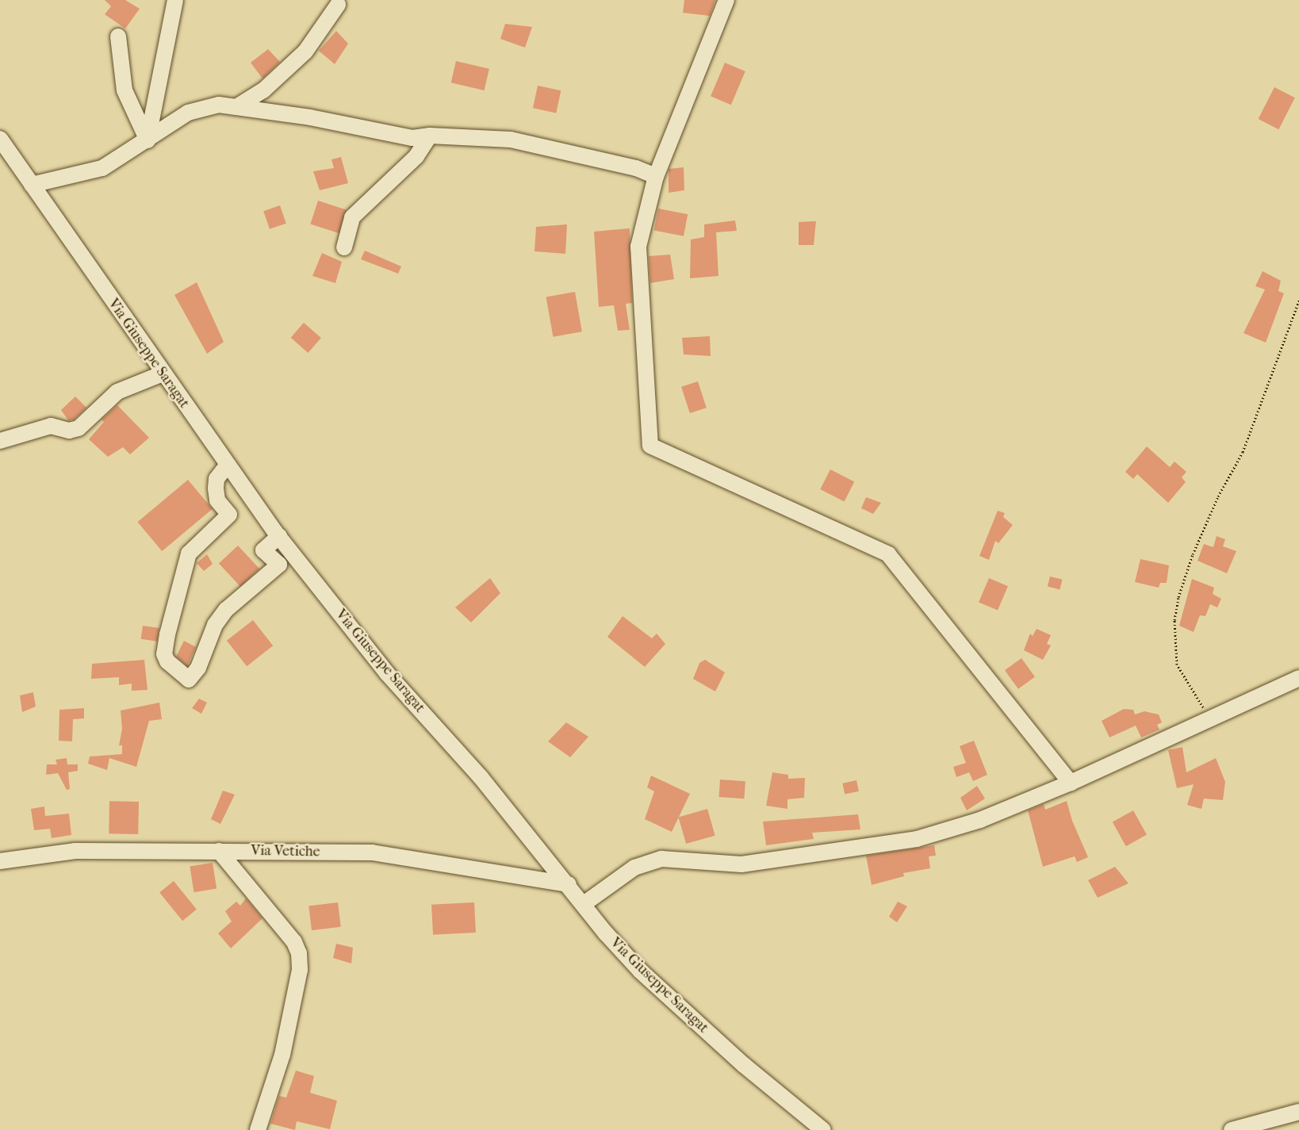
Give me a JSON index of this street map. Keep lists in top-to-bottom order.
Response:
{
  "streets": {
    "street": ["Via Giuseppe Saragat", "Via Vetiche"]
  },
  "crossings": [
    ["Via Giuseppe Saragat", "Via Vetiche"]
  ]
}
